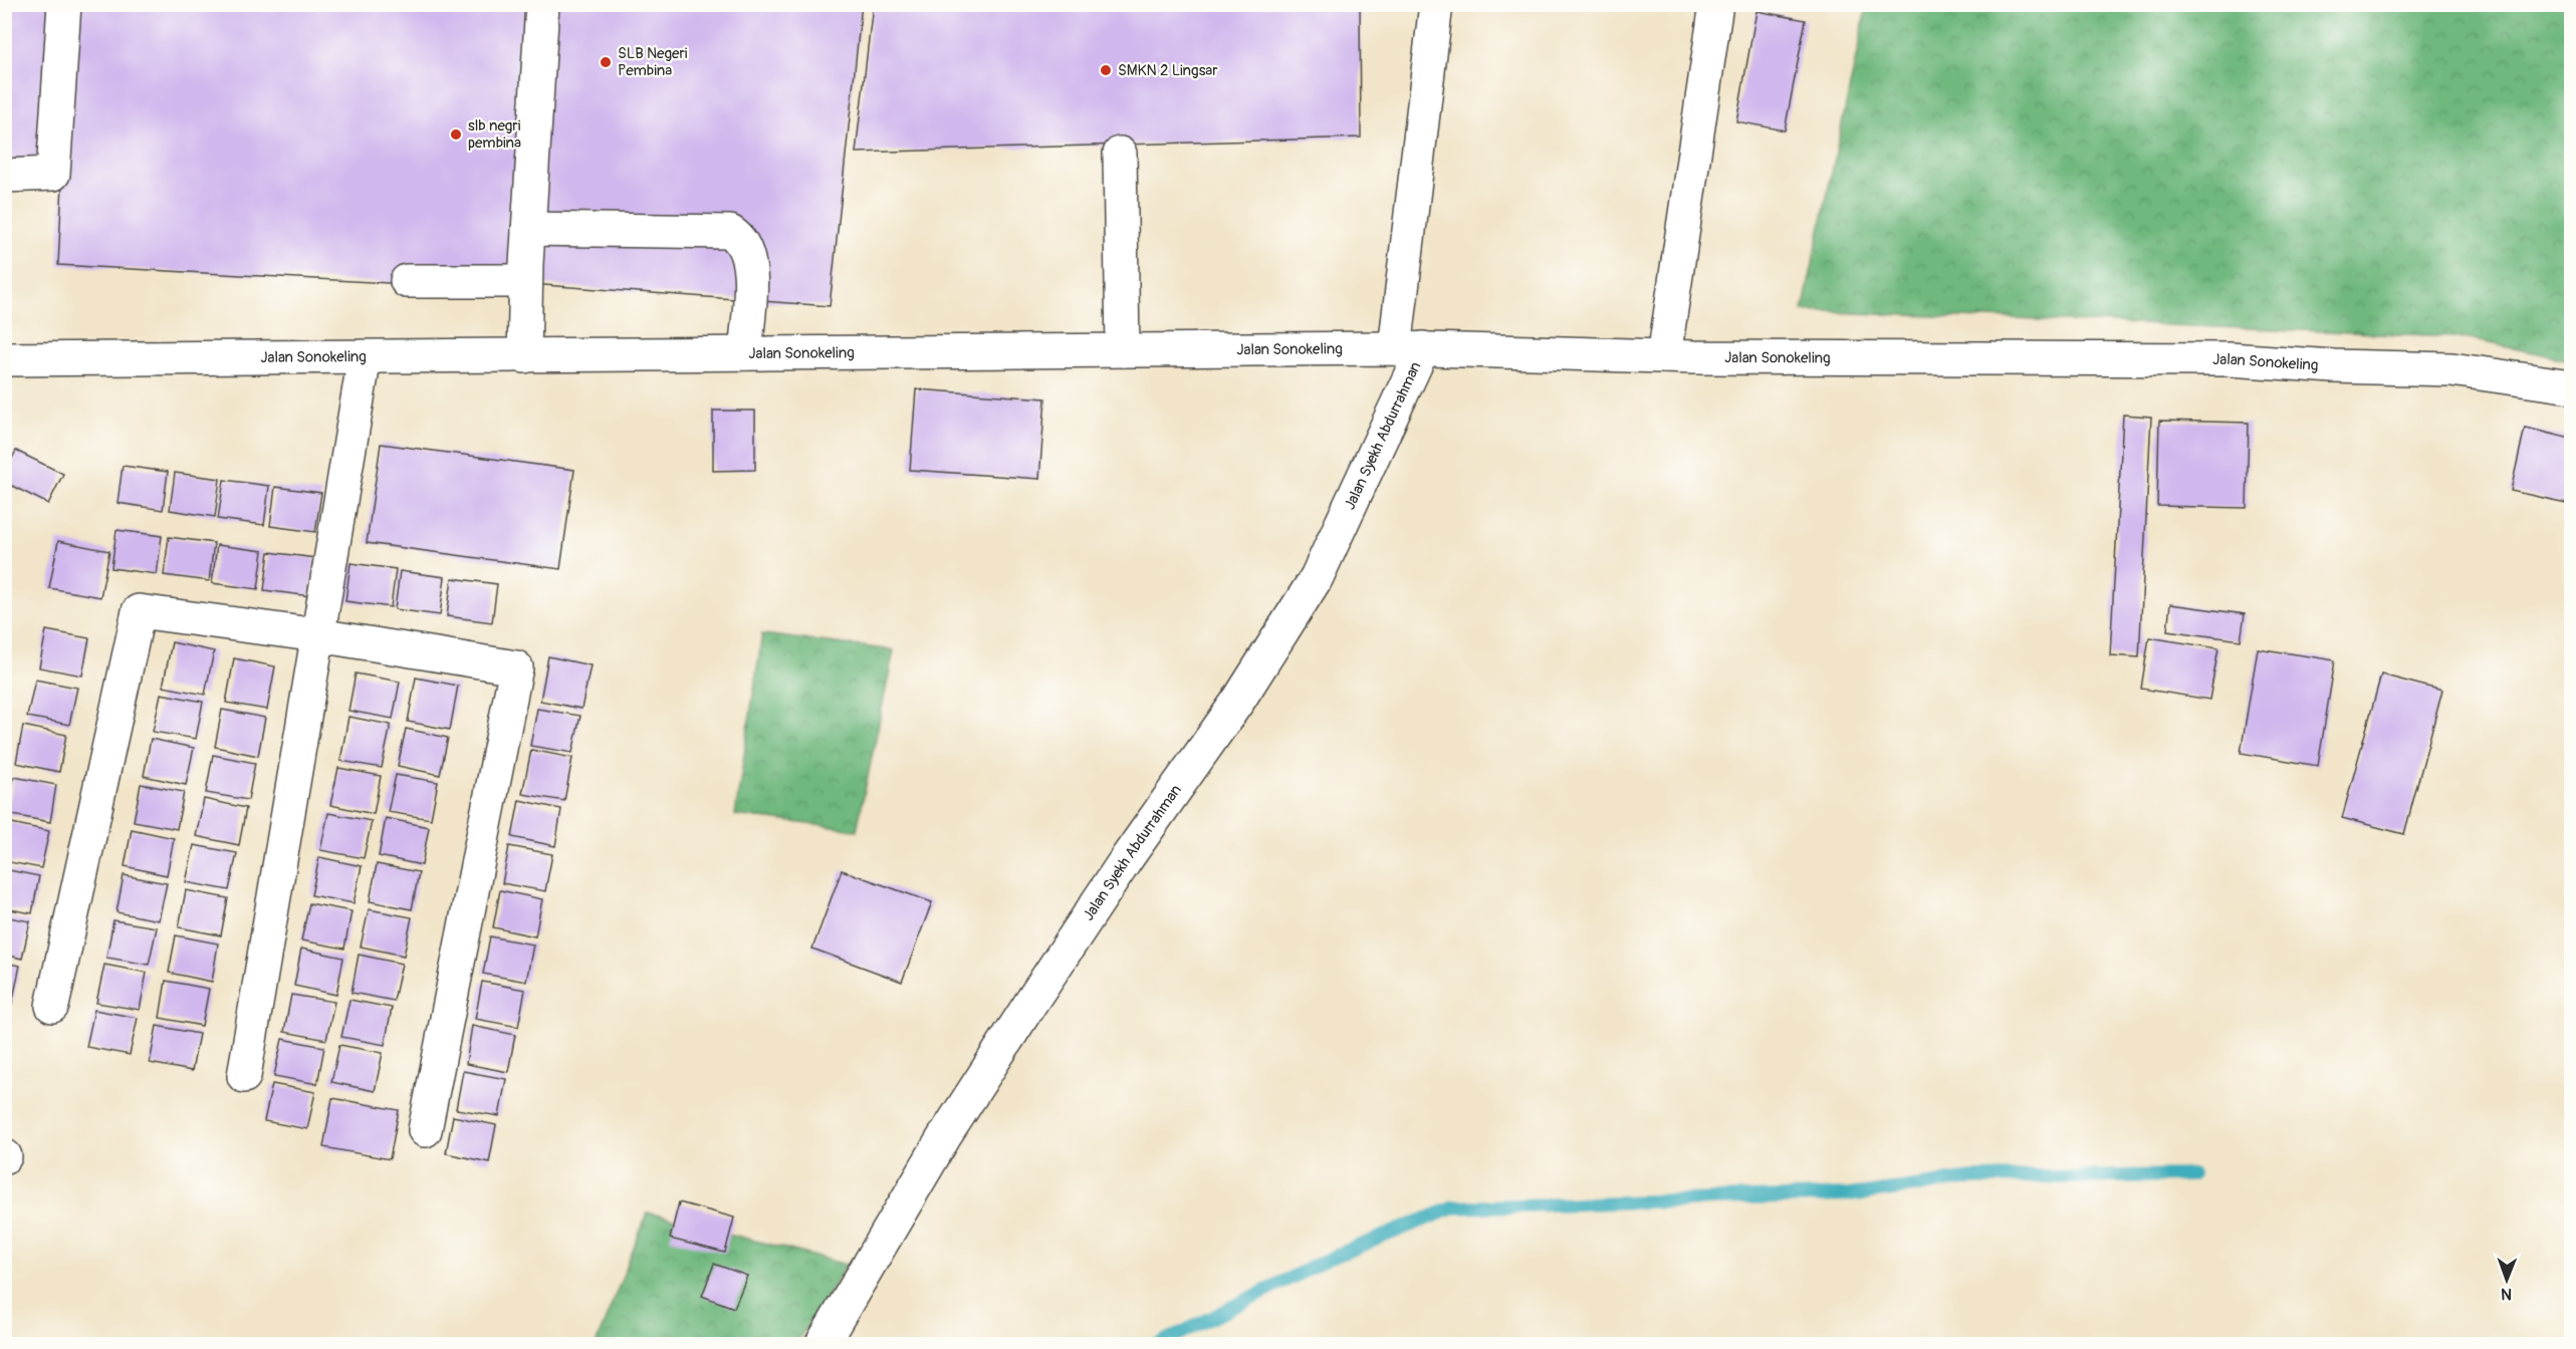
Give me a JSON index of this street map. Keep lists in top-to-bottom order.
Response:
{
  "streets": {
    "street": ["Jalan Sonokeling", "Jalan Syekh Abdurrahman"]
  },
  "crossings": [
    ["Jalan Sonokeling", "Jalan Syekh Abdurrahman"]
  ],
  "places": ["SLB Negeri Pembina", "SMKN 2 Lingsar", "slb negri pembina"],
  "north": "bottom"
}
